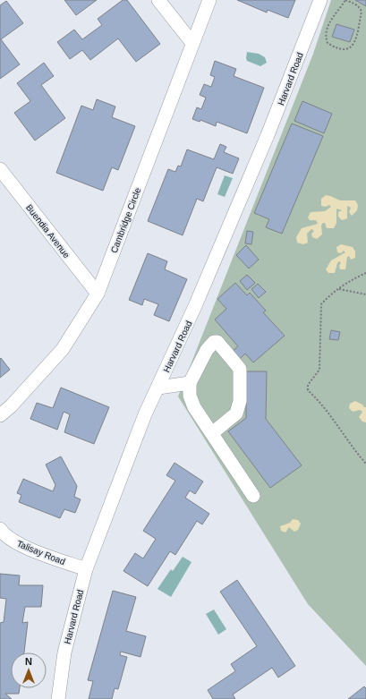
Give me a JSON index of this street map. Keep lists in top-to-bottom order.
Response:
{
  "streets": {
    "street": [
      "Harvard Road",
      "Cambridge Circle",
      "Buendia Avenue",
      "Talisay Road"
    ]
  },
  "crossings": [
    ["Harvard Road", "Talisay Road"],
    ["Cambridge Circle", "Buendia Avenue"]
  ],
  "north": "top"
}
